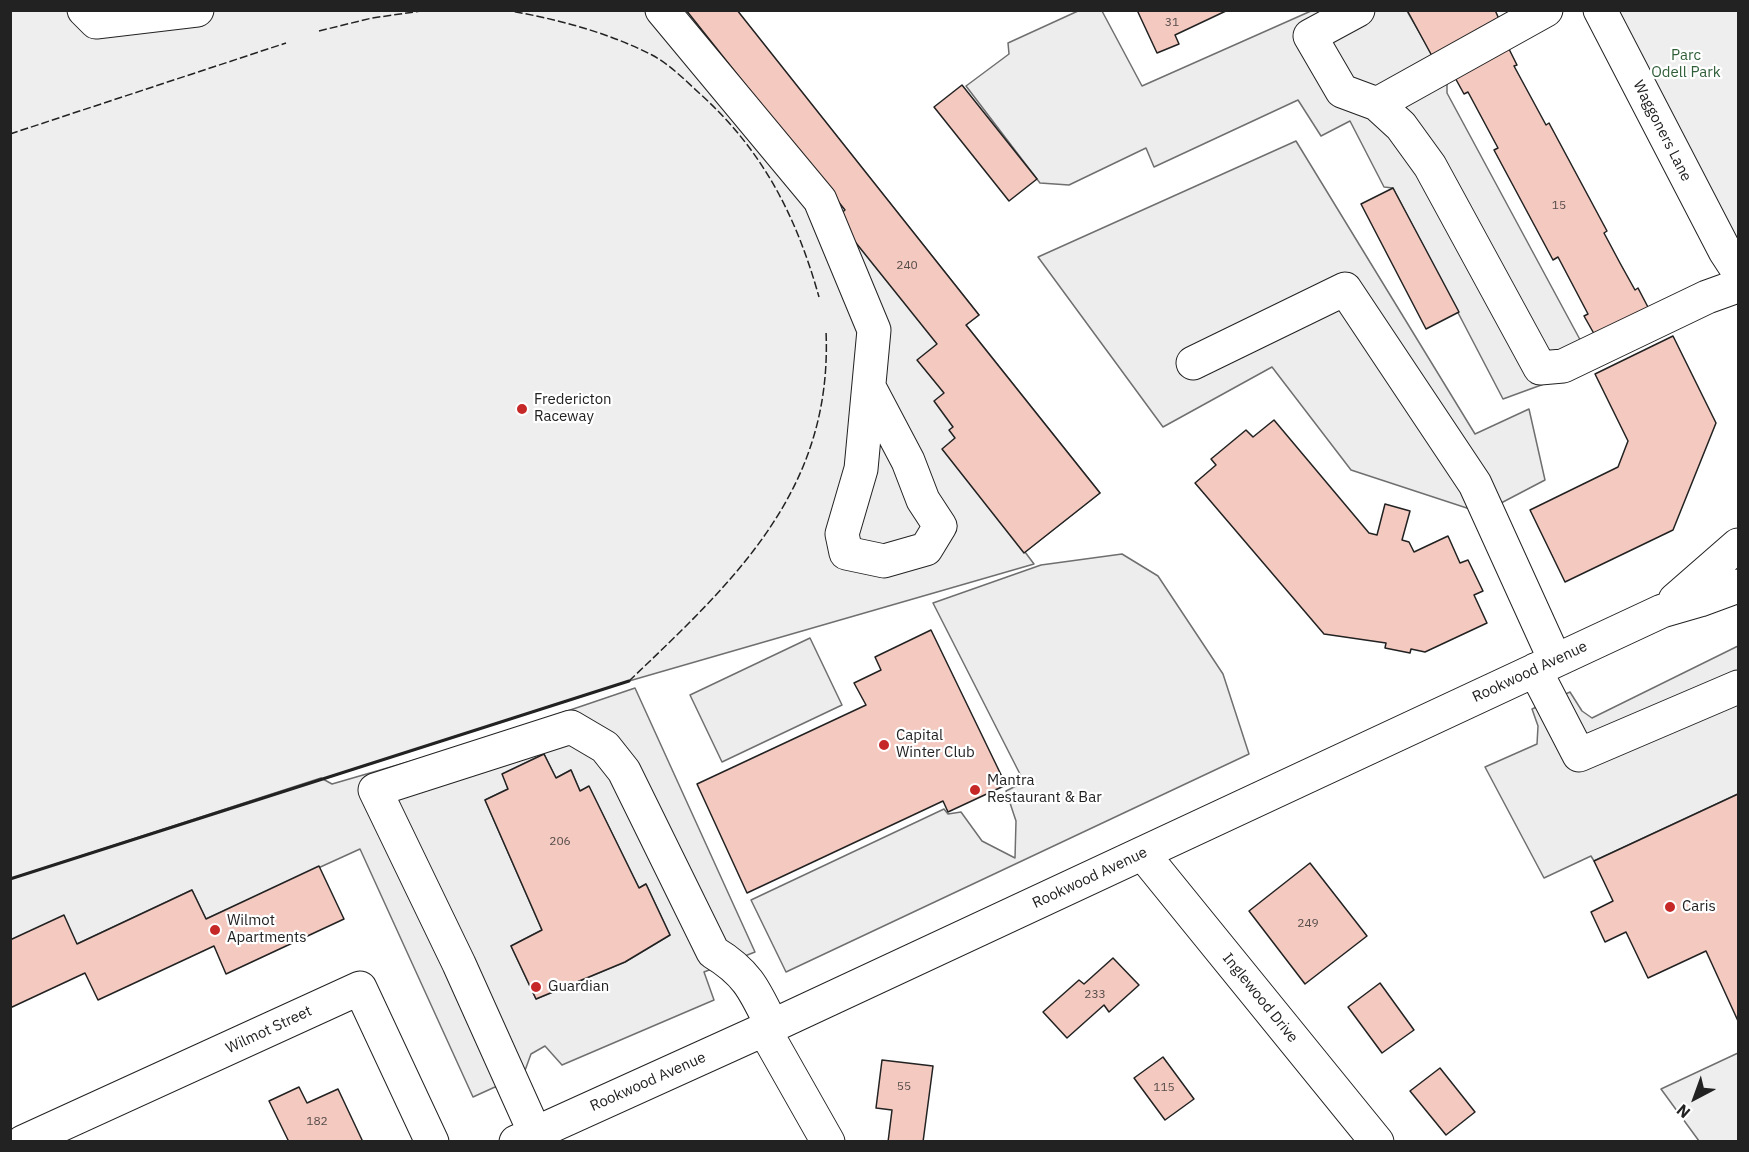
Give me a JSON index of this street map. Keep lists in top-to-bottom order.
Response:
{
  "streets": {
    "street": [
      "Waggoners Lane",
      "Rookwood Avenue",
      "Inglewood Drive",
      "Wilmot Street"
    ]
  },
  "crossings": [
    ["Rookwood Avenue", "Inglewood Drive"]
  ],
  "parks": ["Parc Odell Park"],
  "places": [
    "Fredericton Raceway",
    "Capital Winter Club",
    "Mantra Restaurant & Bar",
    "Caris",
    "Wilmot Apartments",
    "Guardian"
  ],
  "house_numbers": [
    "31",
    "15",
    "240",
    "206",
    "249",
    "233",
    "55",
    "115",
    "182"
  ],
  "north": "bottom left"
}
